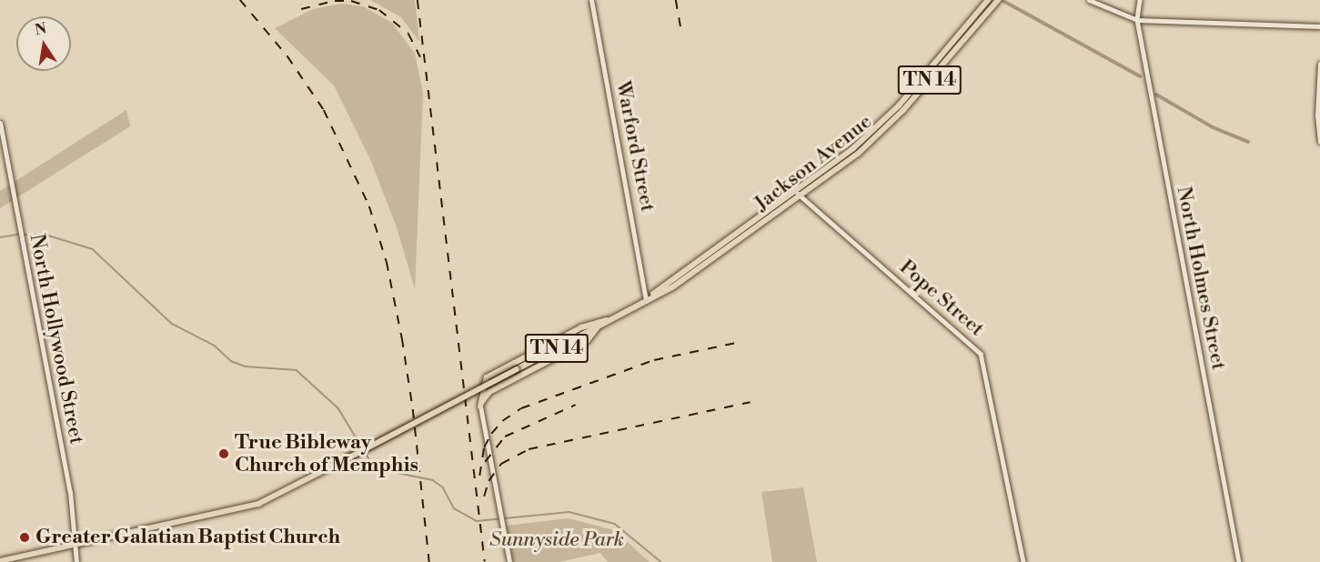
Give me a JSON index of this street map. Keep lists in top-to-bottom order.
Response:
{
  "streets": {
    "main road": [
      "TN 14",
      "Warford Street",
      "Jackson Avenue",
      "North Hollywood Street"
    ],
    "street": ["North Holmes Street", "Pope Street"]
  },
  "crossings": [
    ["Warford Street", "Jackson Avenue"],
    ["Jackson Avenue", "Pope Street"],
    ["Jackson Avenue", "North Hollywood Street"]
  ],
  "parks": ["Sunnyside Park"],
  "places": ["True Bibleway Church of Memphis", "Greater Galatian Baptist Church"],
  "north": "top"
}
